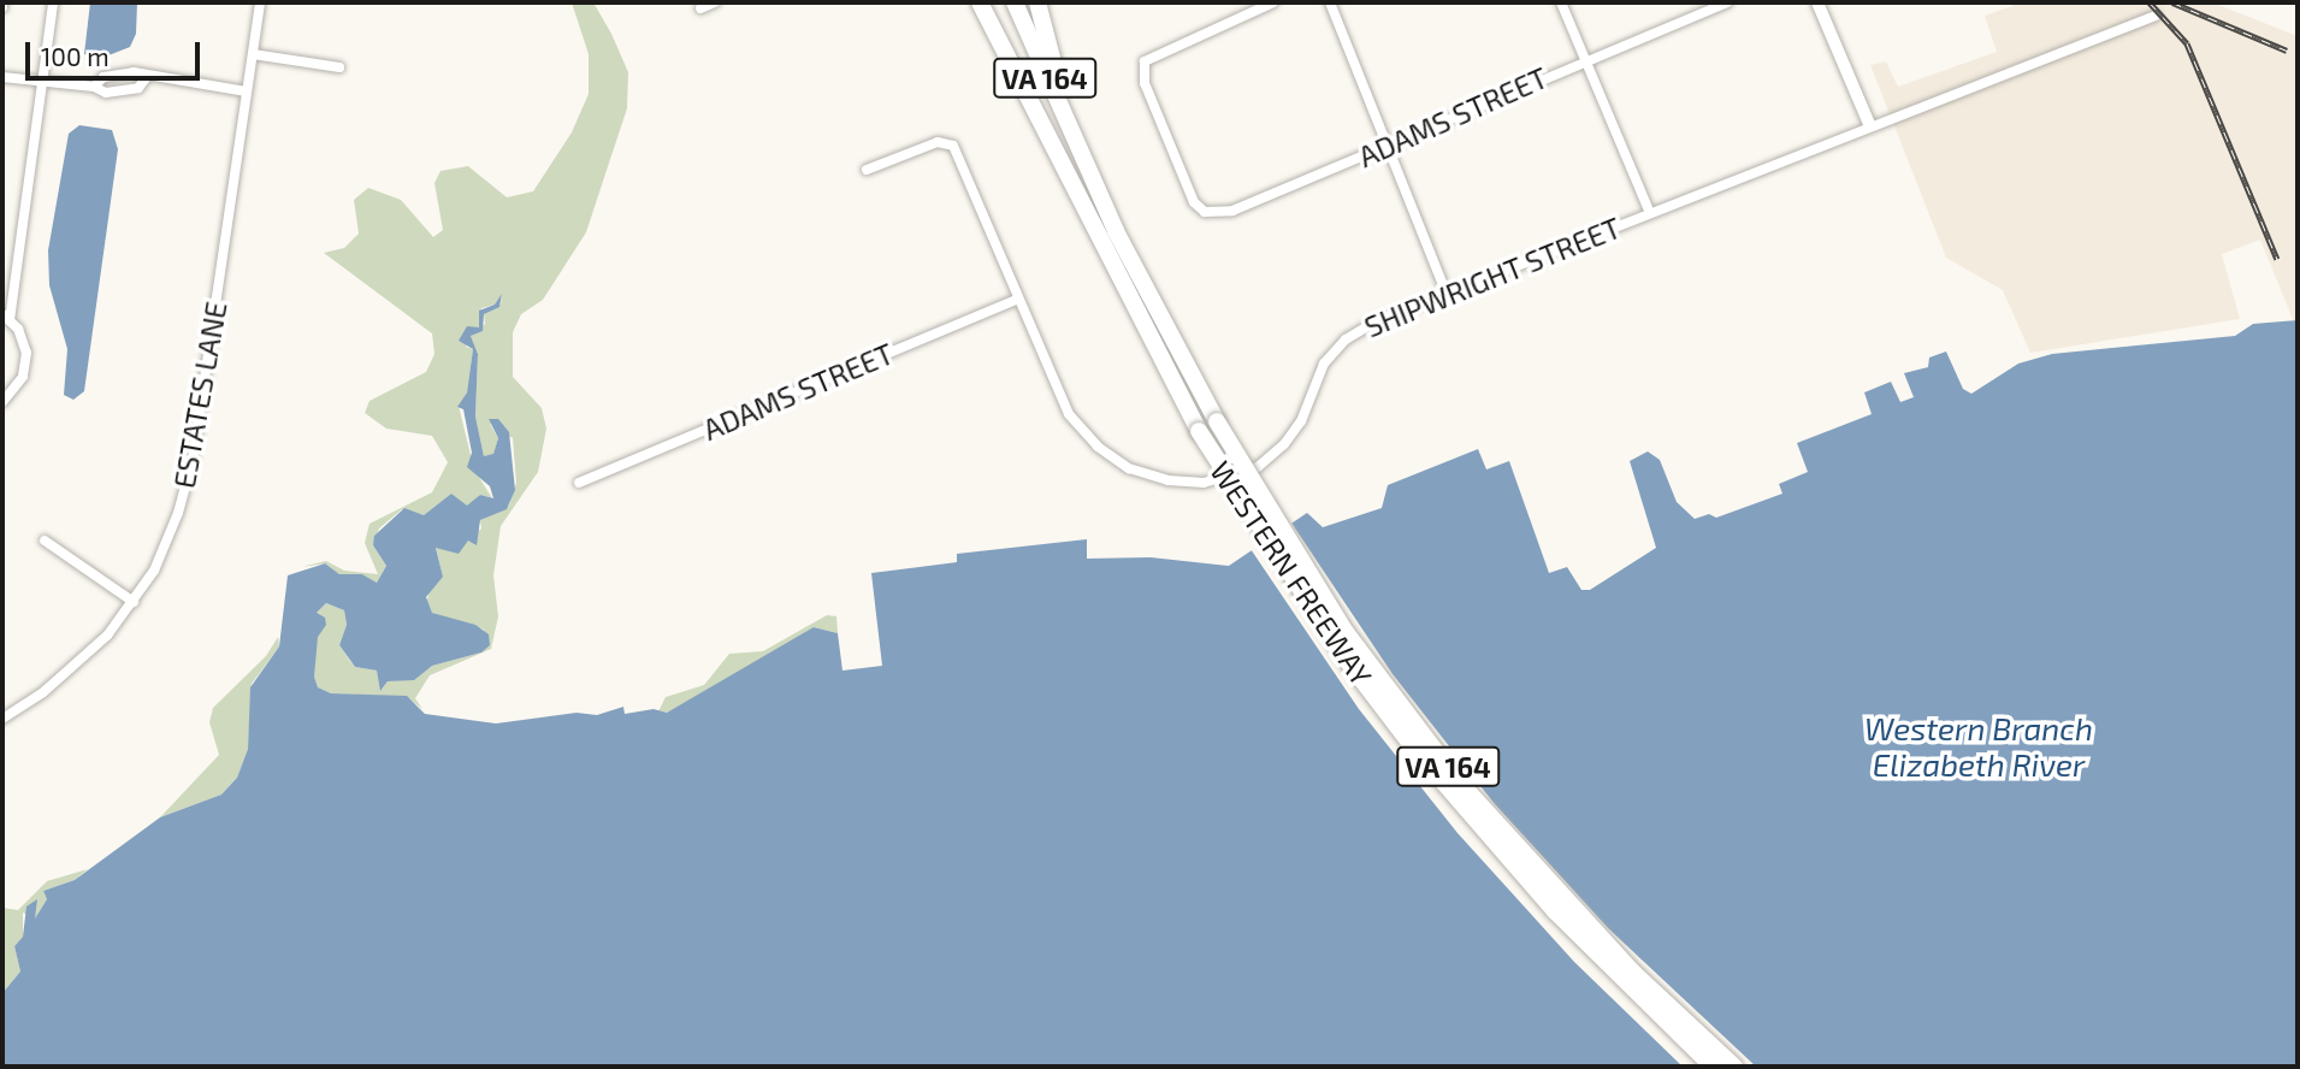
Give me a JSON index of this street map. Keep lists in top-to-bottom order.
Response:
{
  "streets": {
    "highway": ["VA 164", "WESTERN FREEWAY"],
    "street": ["ADAMS STREET", "SHIPWRIGHT STREET", "ESTATES LANE"]
  },
  "crossings": [
    ["ADAMS STREET", "SHIPWRIGHT STREET"]
  ],
  "water": ["Western Branch Elizabeth River"],
  "scale_bar": "100 m"
}
